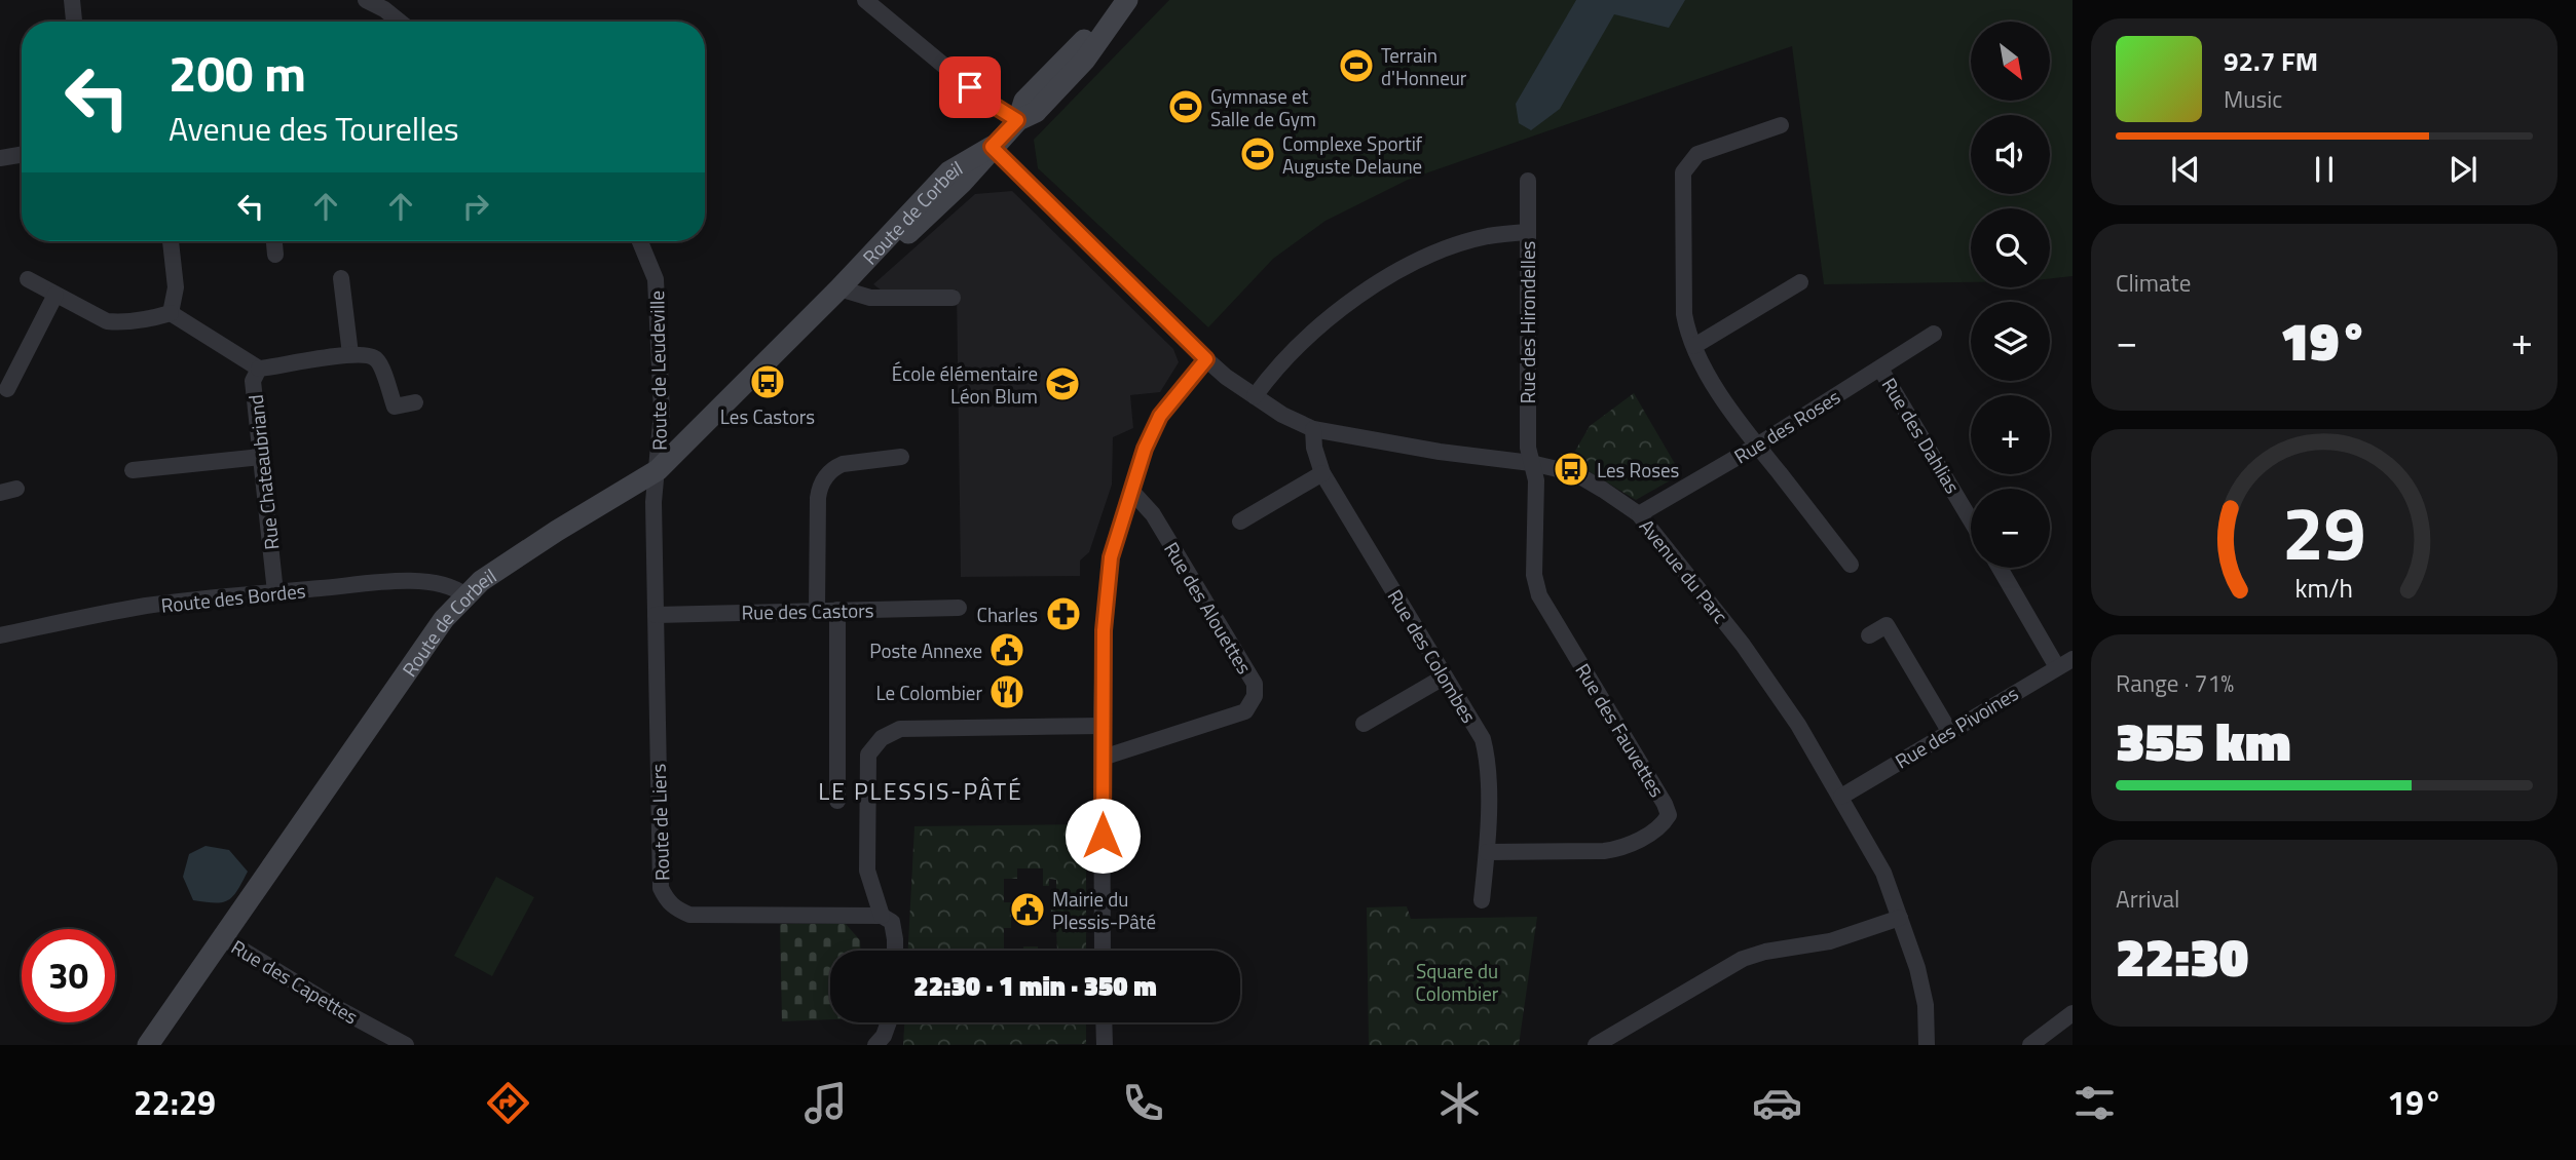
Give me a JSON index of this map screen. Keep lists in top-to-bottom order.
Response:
{
  "streets": {
    "street": [
      "Route de Corbeil",
      "Rue des Hirondelles",
      "Route de Leudeville",
      "Rue des Roses",
      "Rue des Dahlias",
      "Rue Chateaubriand",
      "Avenue du Parc",
      "Route des Bordes",
      "Rue des Alouettes",
      "Rue des Castors",
      "Rue des Colombes",
      "Rue des Pivoines",
      "Rue des Fauvettes",
      "Route de Liers",
      "Rue des Capettes"
    ]
  },
  "crossings": [
    ["Route de Corbeil", "Route de Leudeville"],
    ["Route de Corbeil", "Avenue du Parc"],
    ["Route de Corbeil", "Route des Bordes"],
    ["Route de Corbeil", "Route de Liers"],
    ["Route de Corbeil", "Rue des Capettes"],
    ["Rue des Hirondelles", "Avenue du Parc"],
    ["Rue des Hirondelles", "Rue des Fauvettes"],
    ["Route de Leudeville", "Route de Liers"],
    ["Rue des Roses", "Rue des Dahlias"],
    ["Rue des Roses", "Avenue du Parc"],
    ["Rue Chateaubriand", "Route des Bordes"],
    ["Avenue du Parc", "Rue des Colombes"],
    ["Avenue du Parc", "Rue des Pivoines"],
    ["Avenue du Parc", "Rue des Fauvettes"],
    ["Rue des Castors", "Route de Liers"],
    ["Rue des Colombes", "Rue des Fauvettes"]
  ],
  "districts": ["LE PLESSIS-PÂTÉ"],
  "parks": ["Square du Colombier"],
  "places": {
    "sports": ["Terrain d'Honneur", "Gymnase et Salle de Gym", "Complexe Sportif Auguste Delaune"],
    "bus stop": ["Les Castors", "Les Roses"],
    "school or university": ["École élémentaire Léon Blum"],
    "pharmacy": ["Charles"],
    "public building": ["Poste Annexe", "Mairie du Plessis-Pâté"],
    "restaurant": ["Le Colombier"]
  },
  "north": "bottom right",
  "page": {
    "map_buttons": ["+", "−"],
    "turn": ["200 m", "Avenue des Tourelles"],
    "song": ["92.7 FM", "Music"],
    "tile": [
      "Climate",
      ["Range · 71%", "355 km"],
      ["Arrival", "22:30"]
    ],
    "heat": ["−", "19°", "+"],
    "limit": "30",
    "trip": "22:30 · 1 min · 350 m",
    "tabs": ["22:29", "19°"],
    "gauge": ["29", "km/h"]
  }
}
